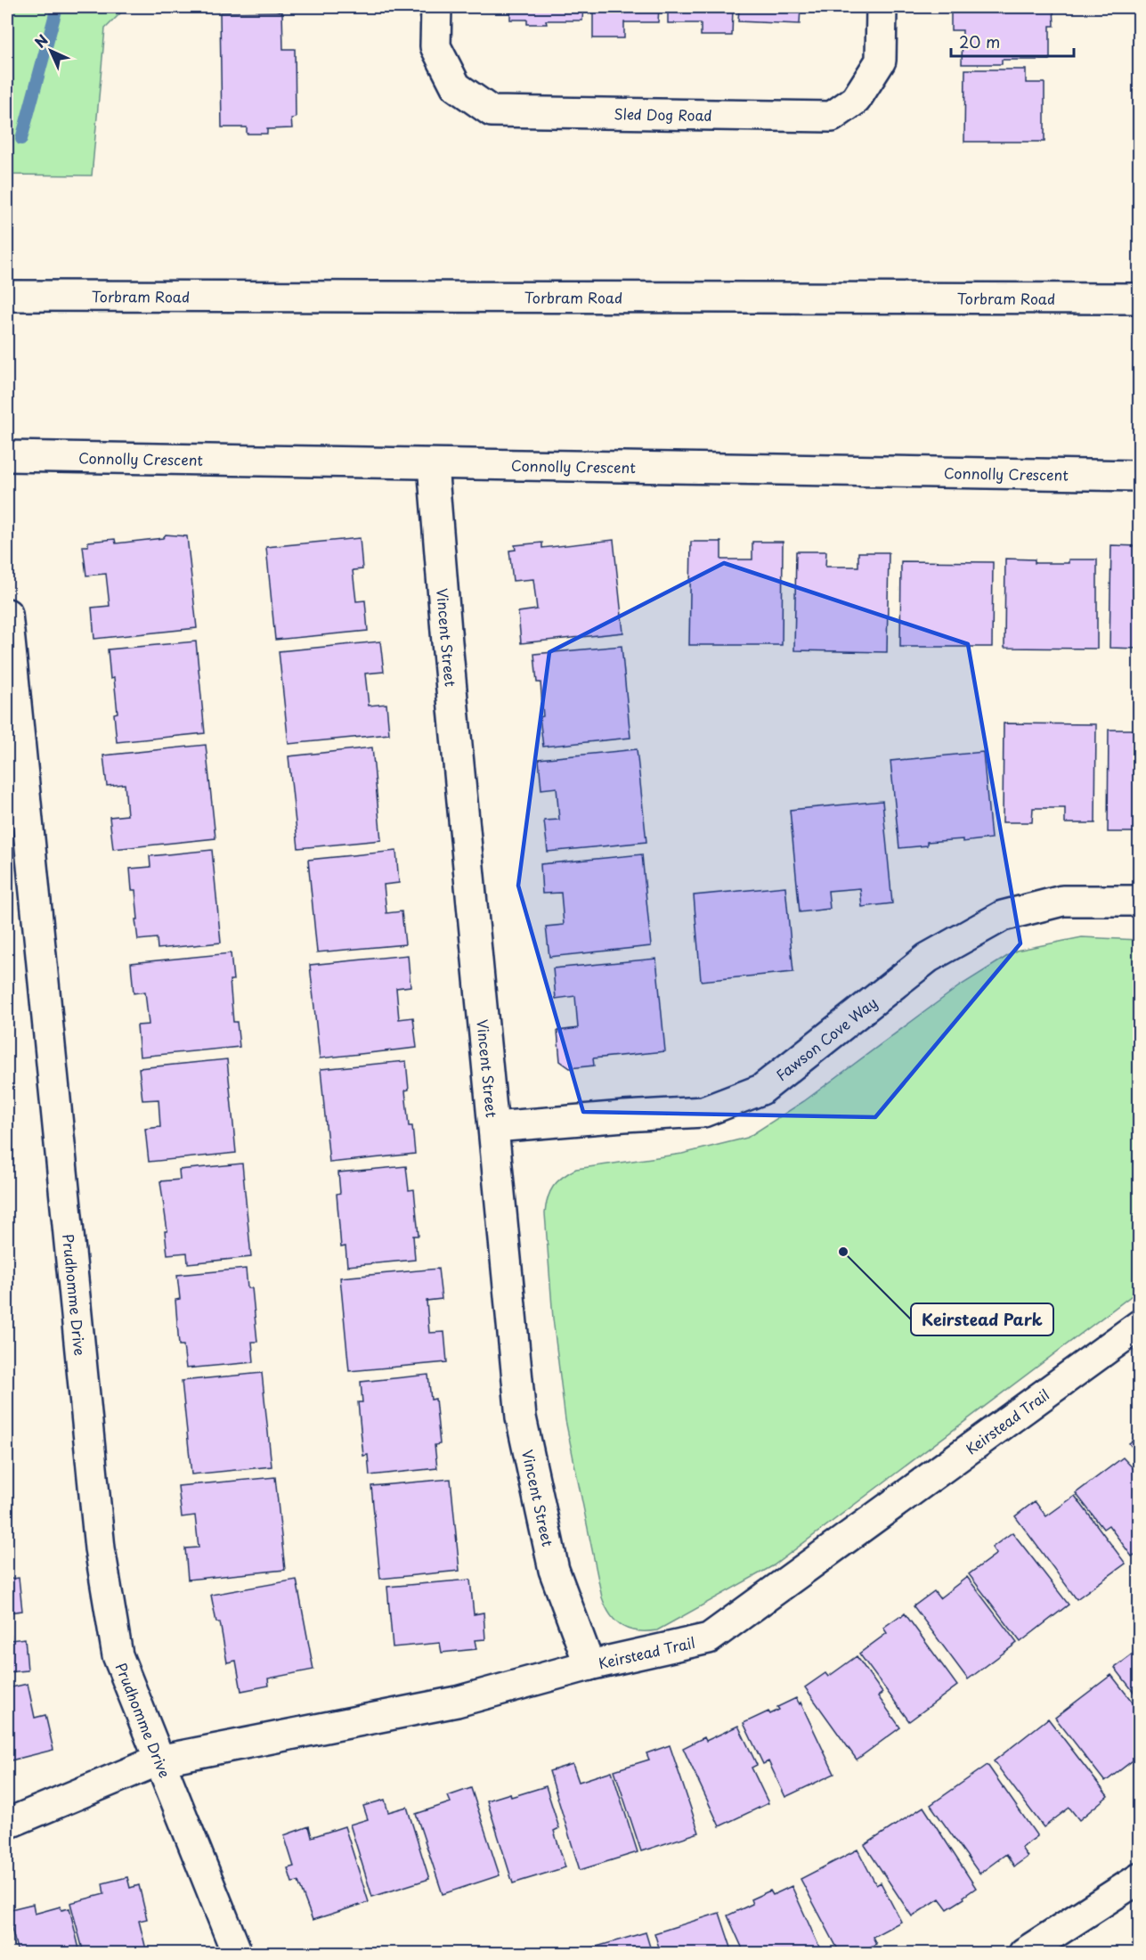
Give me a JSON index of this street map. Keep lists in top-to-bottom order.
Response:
{
  "streets": {
    "street": [
      "Sled Dog Road",
      "Torbram Road",
      "Connolly Crescent",
      "Vincent Street",
      "Fawson Cove Way",
      "Prudhomme Drive",
      "Keirstead Trail"
    ]
  },
  "crossings": [
    ["Connolly Crescent", "Vincent Street"],
    ["Vincent Street", "Fawson Cove Way"],
    ["Vincent Street", "Keirstead Trail"],
    ["Prudhomme Drive", "Keirstead Trail"]
  ],
  "places": ["Keirstead Park"],
  "scale_bar": "20 m",
  "north": "top left"
}
